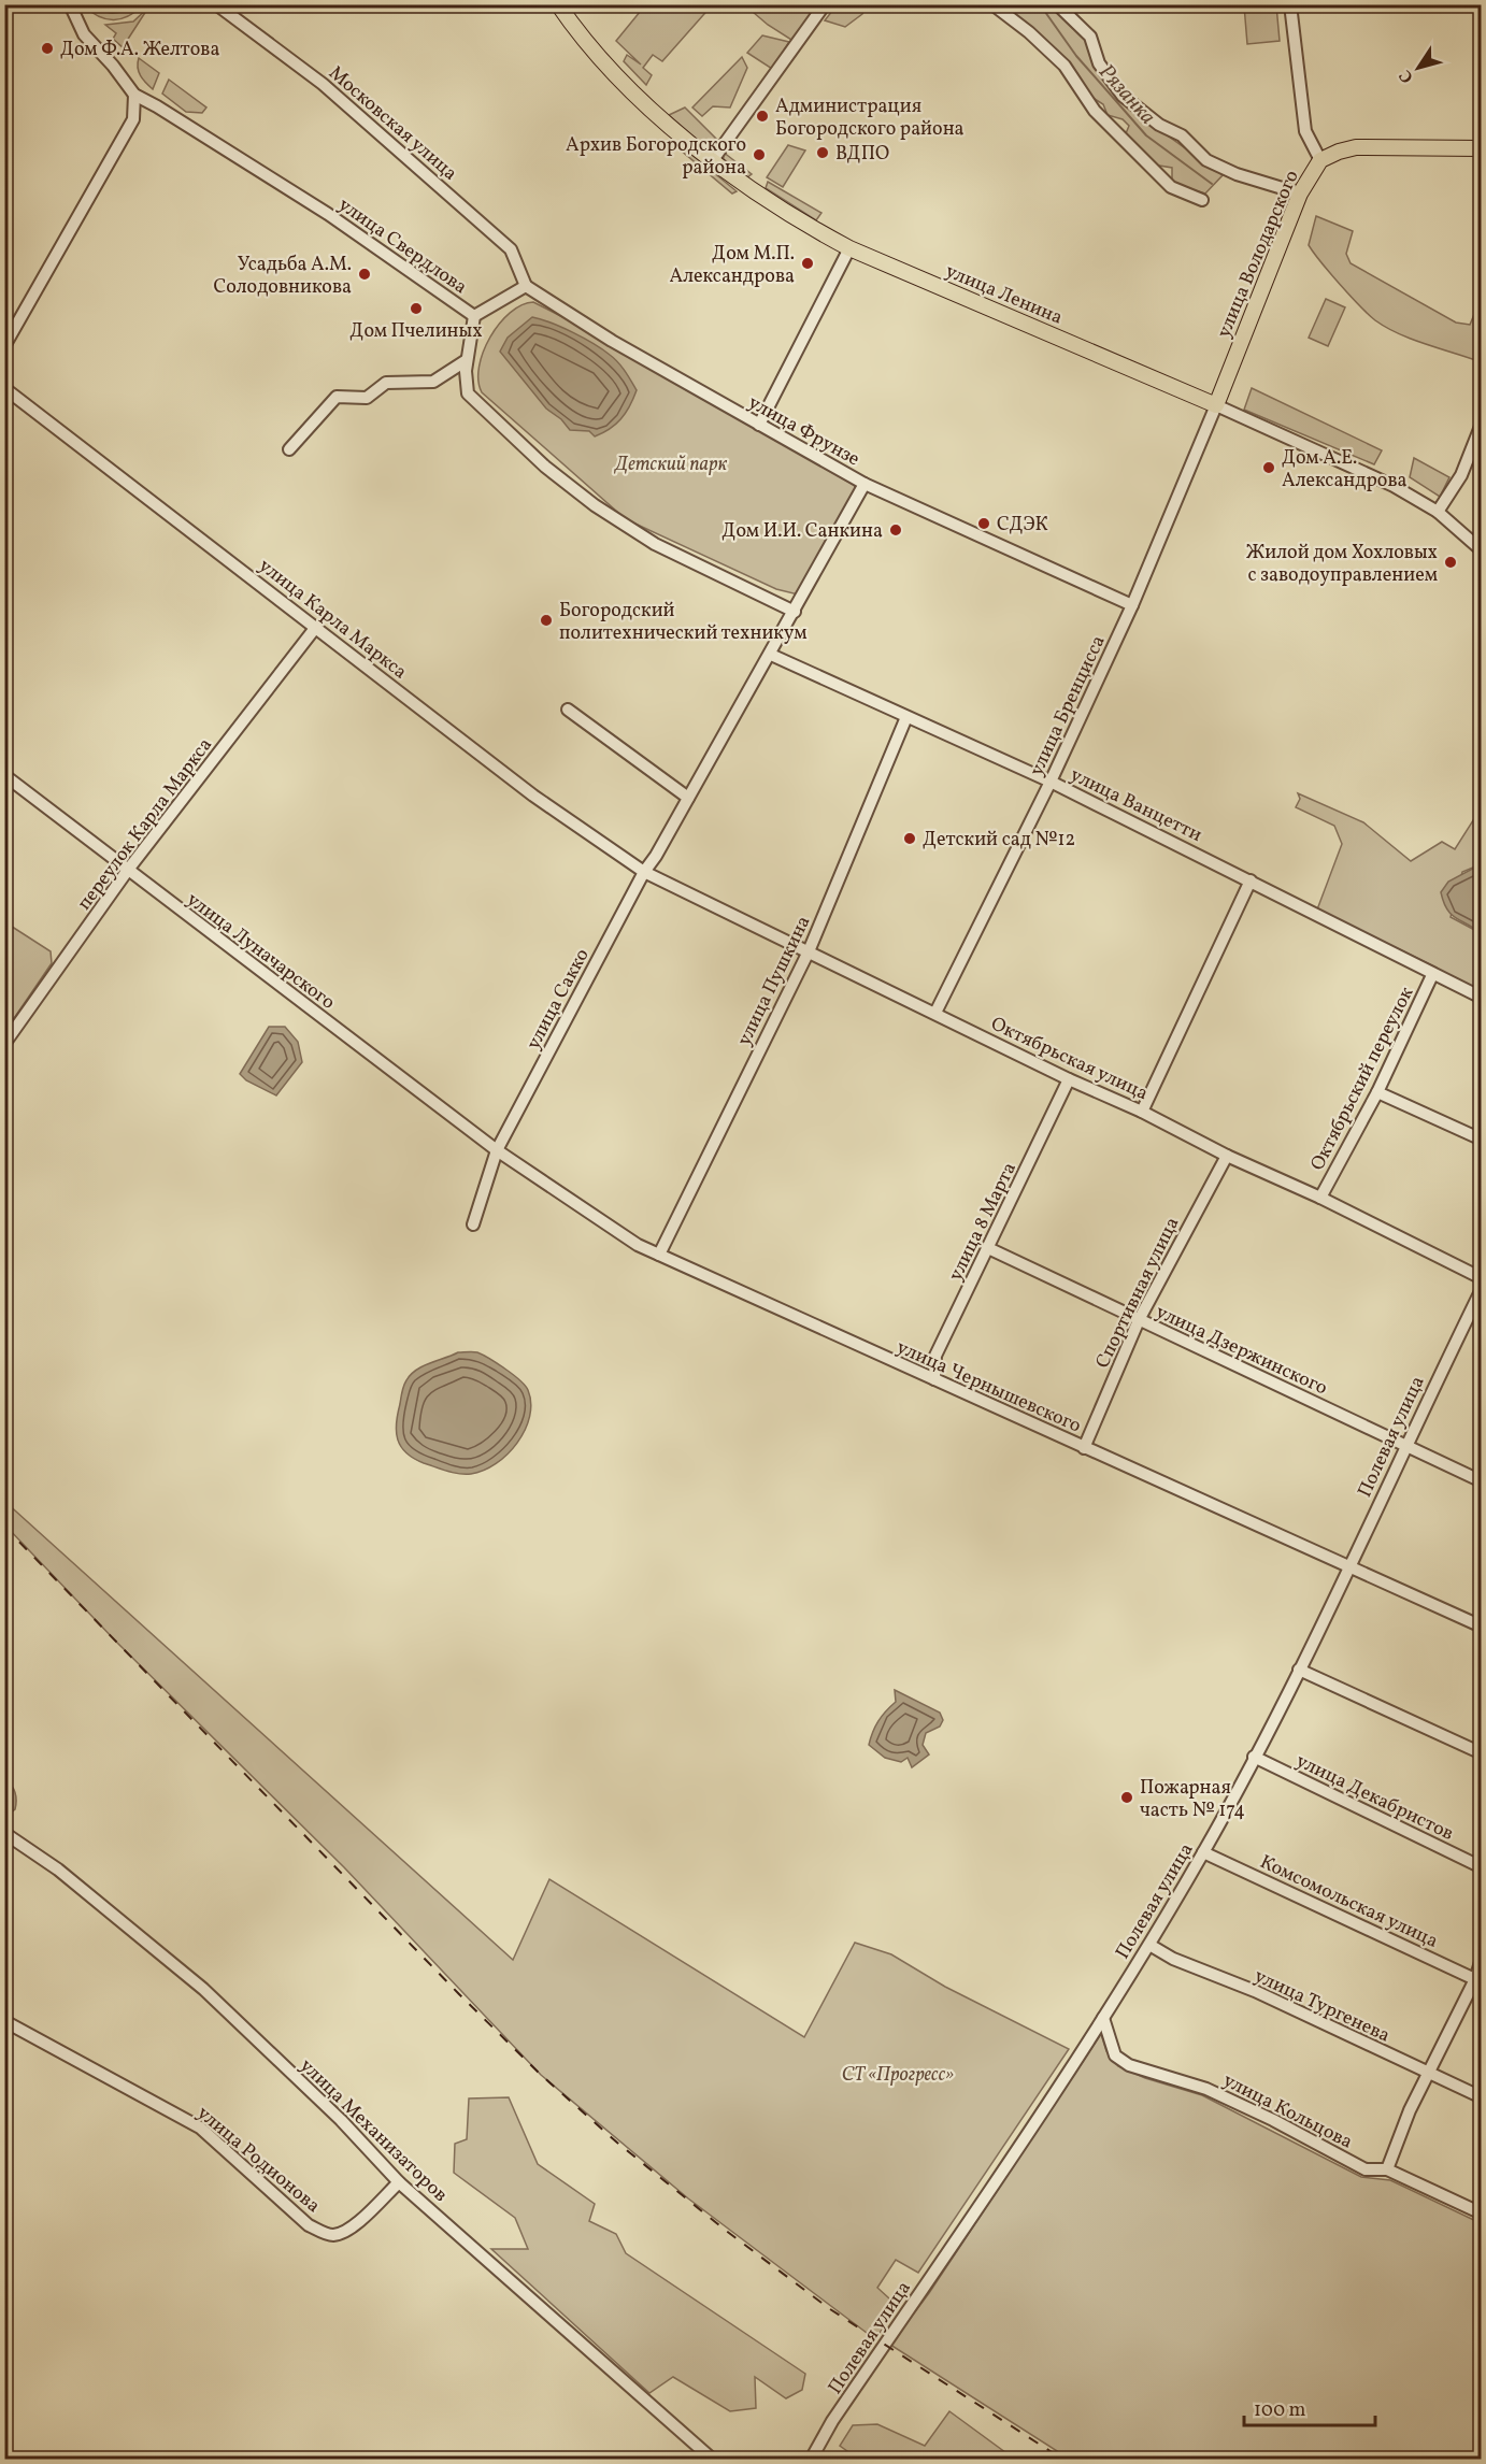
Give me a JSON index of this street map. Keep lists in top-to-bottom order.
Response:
{
  "streets": {
    "main road": ["улица Володарского", "улица Ленина"],
    "street": [
      "Московская улица",
      "улица Свердлова",
      "улица Фрунзе",
      "улица Карла Маркса",
      "улица Бренцисса",
      "улица Ванцетти",
      "переулок Карла Маркса",
      "улица Луначарского",
      "улица Пушкина",
      "улица Сакко",
      "Октябрьская улица",
      "Октябрьский переулок",
      "улица 8 Марта",
      "Спортивная улица",
      "улица Дзержинского",
      "улица Чернышевского",
      "Полевая улица",
      "улица Декабристов",
      "Комсомольская улица",
      "улица Тургенева",
      "улица Кольцова",
      "улица Механизаторов",
      "улица Родионова"
    ]
  },
  "crossings": [
    ["Московская улица", "улица Фрунзе"],
    ["улица Свердлова", "улица Сакко"],
    ["улица Володарского", "улица Ленина"],
    ["улица Володарского", "улица Бренцисса"],
    ["улица Ленина", "улица Бренцисса"],
    ["улица Фрунзе", "улица Бренцисса"],
    ["улица Фрунзе", "улица Сакко"],
    ["улица Карла Маркса", "переулок Карла Маркса"],
    ["улица Карла Маркса", "улица Сакко"],
    ["улица Карла Маркса", "Октябрьская улица"],
    ["улица Бренцисса", "улица Ванцетти"],
    ["улица Бренцисса", "Октябрьская улица"],
    ["улица Ванцетти", "улица Пушкина"],
    ["улица Ванцетти", "улица Сакко"],
    ["улица Ванцетти", "Октябрьский переулок"],
    ["переулок Карла Маркса", "улица Луначарского"],
    ["улица Луначарского", "улица Сакко"],
    ["улица Луначарского", "улица Чернышевского"],
    ["улица Пушкина", "Октябрьская улица"],
    ["улица Пушкина", "улица Чернышевского"],
    ["улица Сакко", "Октябрьская улица"],
    ["улица Сакко", "улица Чернышевского"],
    ["Октябрьская улица", "Октябрьский переулок"],
    ["Октябрьская улица", "улица 8 Марта"],
    ["Октябрьская улица", "Спортивная улица"],
    ["улица 8 Марта", "улица Дзержинского"],
    ["улица 8 Марта", "улица Чернышевского"],
    ["Спортивная улица", "улица Дзержинского"],
    ["Спортивная улица", "улица Чернышевского"],
    ["улица Дзержинского", "Полевая улица"],
    ["улица Чернышевского", "Полевая улица"],
    ["Полевая улица", "улица Декабристов"],
    ["Полевая улица", "Комсомольская улица"],
    ["Полевая улица", "улица Тургенева"],
    ["Полевая улица", "улица Кольцова"],
    ["улица Механизаторов", "улица Родионова"]
  ],
  "water": ["Рязанка"],
  "parks": ["Детский парк", "СТ «Прогресс»"],
  "places": [
    "Дом Ф.А. Желтова",
    "Администрация Богородского района",
    "ВДПО",
    "Архив Богородского района",
    "Дом М.П. Александрова",
    "Усадьба А.М. Солодовникова",
    "Дом Пчелиных",
    "Дом А.Е. Александрова",
    "СДЭК",
    "Дом И.И. Санкина",
    "Жилой дом Хохловых с заводоуправлением",
    "Богородский политехнический техникум",
    "Детский сад №12",
    "Пожарная часть № 174"
  ],
  "scale_bar": "100 m",
  "north": "bottom left"
}
